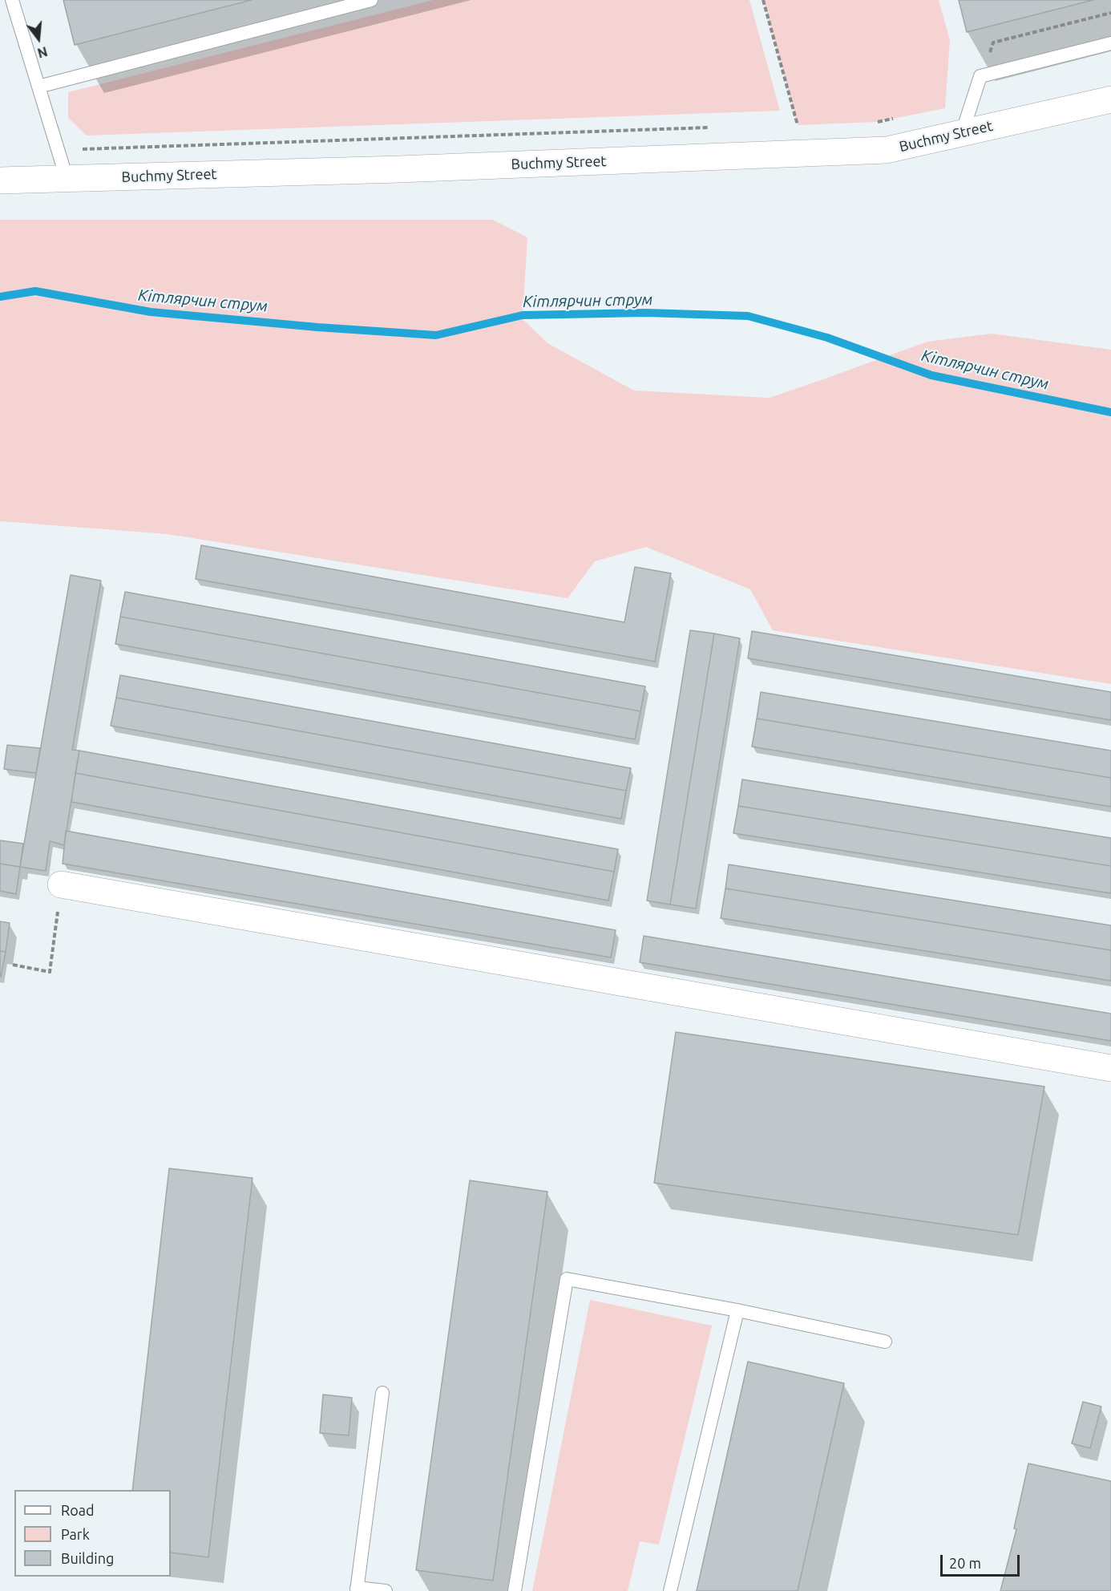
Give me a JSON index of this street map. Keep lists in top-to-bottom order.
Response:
{
  "streets": {
    "street": ["Buchmy Street"]
  },
  "water": ["Кітлярчин струм"],
  "legend": ["Road", "Park", "Building"],
  "scale_bar": "20 m",
  "north": "bottom"
}
